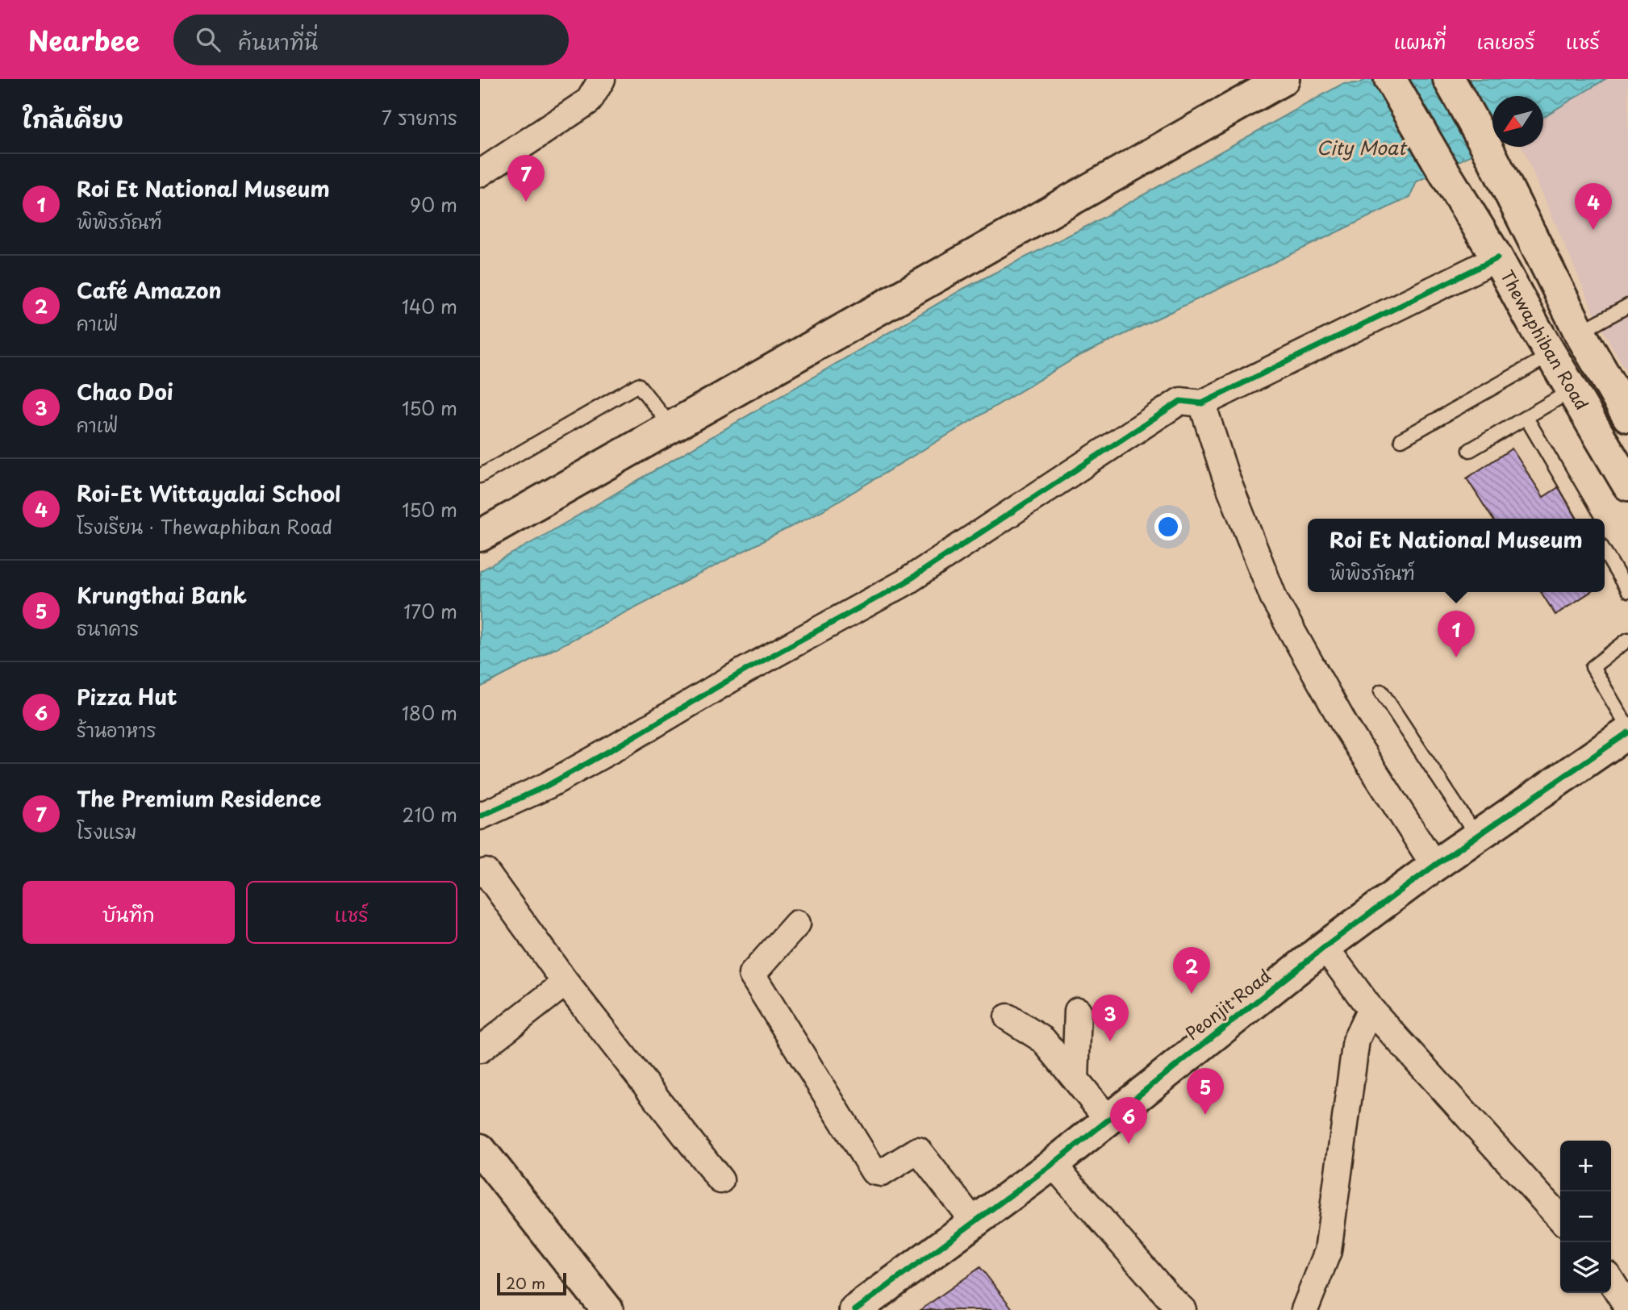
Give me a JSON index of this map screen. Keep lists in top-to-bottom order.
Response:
{
  "streets": {
    "street": ["Thewaphiban Road", "Peonjit Road"]
  },
  "water": ["City Moat"],
  "scale_bar": "20 m",
  "north": "bottom left",
  "page": {
    "header": "Nearbee",
    "search": "ค้นหาที่นี่",
    "nav": ["แผนที่", "เลเยอร์", "แชร์"],
    "heading": ["ใกล้เคียง", "7 รายการ"],
    "list": [
      {
        "mark": "1",
        "name": "Roi Et National Museum",
        "note": "พิพิธภัณฑ์",
        "value": "90 m"
      },
      {
        "mark": "2",
        "name": "Café Amazon",
        "note": "คาเฟ่",
        "value": "140 m"
      },
      {
        "mark": "3",
        "name": "Chao Doi",
        "note": "คาเฟ่",
        "value": "150 m"
      },
      {
        "mark": "4",
        "name": "Roi-Et Wittayalai School",
        "note": "โรงเรียน · Thewaphiban Road",
        "value": "150 m"
      },
      {
        "mark": "5",
        "name": "Krungthai Bank",
        "note": "ธนาคาร",
        "value": "170 m"
      },
      {
        "mark": "6",
        "name": "Pizza Hut",
        "note": "ร้านอาหาร",
        "value": "180 m"
      },
      {
        "mark": "7",
        "name": "The Premium Residence",
        "note": "โรงแรม",
        "value": "210 m"
      }
    ],
    "pins": [
      "7",
      "4",
      "1",
      "2",
      "3",
      "5",
      "6"
    ],
    "popup": ["Roi Et National Museum", "พิพิธภัณฑ์"],
    "buttons": ["บันทึก", "แชร์"],
    "map_buttons": ["+", "−"],
    "scale": "20 m"
  }
}
